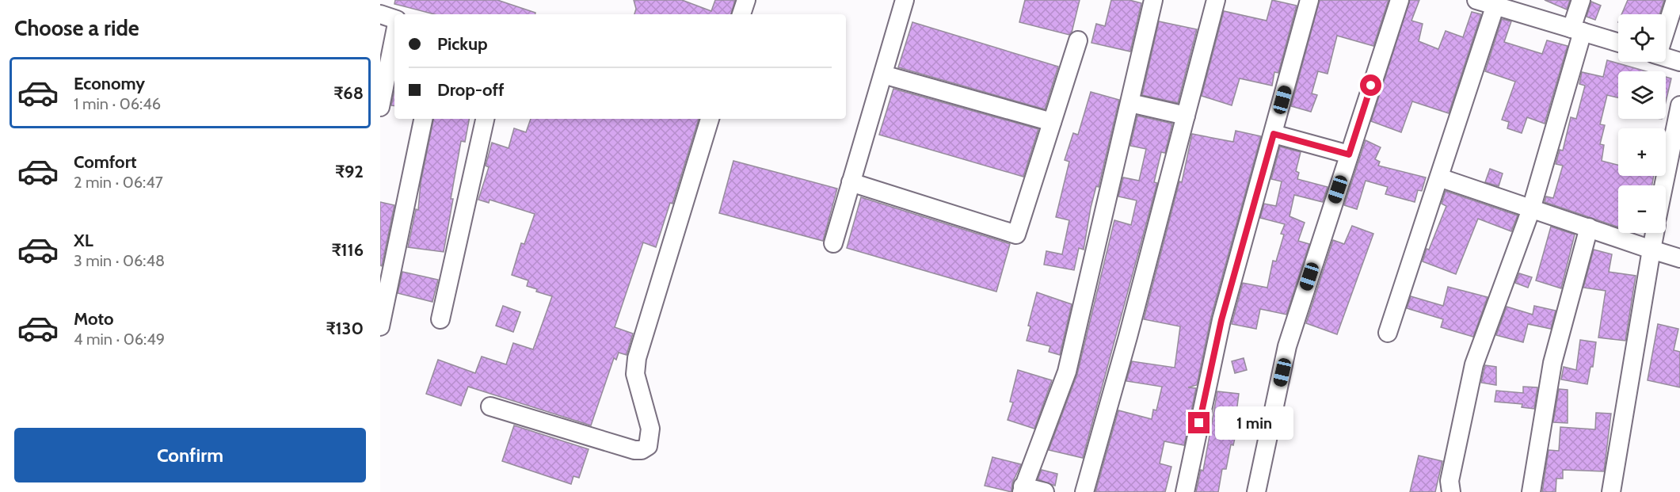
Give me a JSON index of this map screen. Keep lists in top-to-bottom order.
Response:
{
  "page": {
    "heading": "Choose a ride",
    "map_buttons": ["+", "−"],
    "banner": ["Pickup", "Drop-off"],
    "list": [
      {
        "name": "Economy",
        "note": "1 min · 06:46",
        "value": "₹68"
      },
      {
        "name": "Comfort",
        "note": "2 min · 06:47",
        "value": "₹92"
      },
      {
        "name": "XL",
        "note": "3 min · 06:48",
        "value": "₹116"
      },
      {
        "name": "Moto",
        "note": "4 min · 06:49",
        "value": "₹130"
      }
    ],
    "bubble": "1 min",
    "buttons": "Confirm"
  }
}
